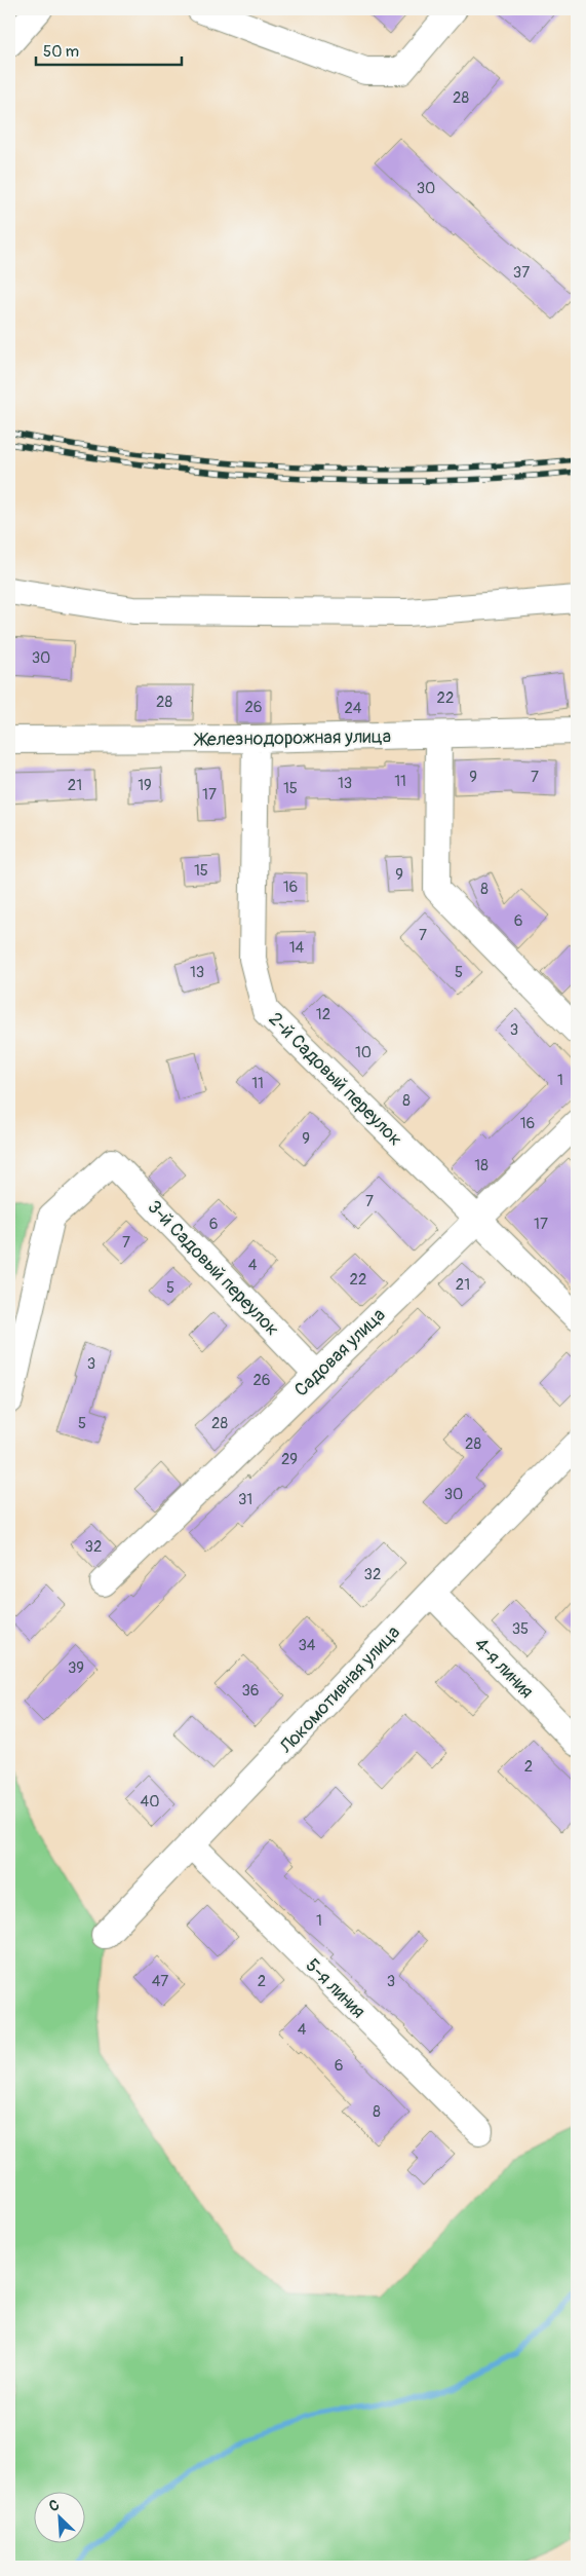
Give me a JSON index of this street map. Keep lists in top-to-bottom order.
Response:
{
  "streets": {
    "street": [
      "Железнодорожная улица",
      "2-й Садовый переулок",
      "3-й Садовый переулок",
      "Садовая улица",
      "4-я линия",
      "Локомотивная улица",
      "5-я линия"
    ]
  },
  "crossings": [
    ["Железнодорожная улица", "2-й Садовый переулок"],
    ["2-й Садовый переулок", "Садовая улица"],
    ["3-й Садовый переулок", "Садовая улица"],
    ["4-я линия", "Локомотивная улица"],
    ["Локомотивная улица", "5-я линия"]
  ],
  "house_numbers": [
    "28",
    "30",
    "37",
    "30",
    "22",
    "28",
    "26",
    "24",
    "9",
    "7",
    "11",
    "13",
    "21",
    "19",
    "15",
    "17",
    "15",
    "9",
    "16",
    "8",
    "6",
    "7",
    "14",
    "13",
    "5",
    "12",
    "3",
    "10",
    "1",
    "11",
    "8",
    "16",
    "9",
    "18",
    "7",
    "6",
    "17",
    "7",
    "4",
    "22",
    "21",
    "5",
    "3",
    "26",
    "5",
    "28",
    "28",
    "29",
    "30",
    "31",
    "32",
    "32",
    "35",
    "34",
    "39",
    "36",
    "2",
    "40",
    "1",
    "47",
    "2",
    "3",
    "4",
    "6",
    "8"
  ],
  "scale_bar": "50 m",
  "north": "top left"
}
